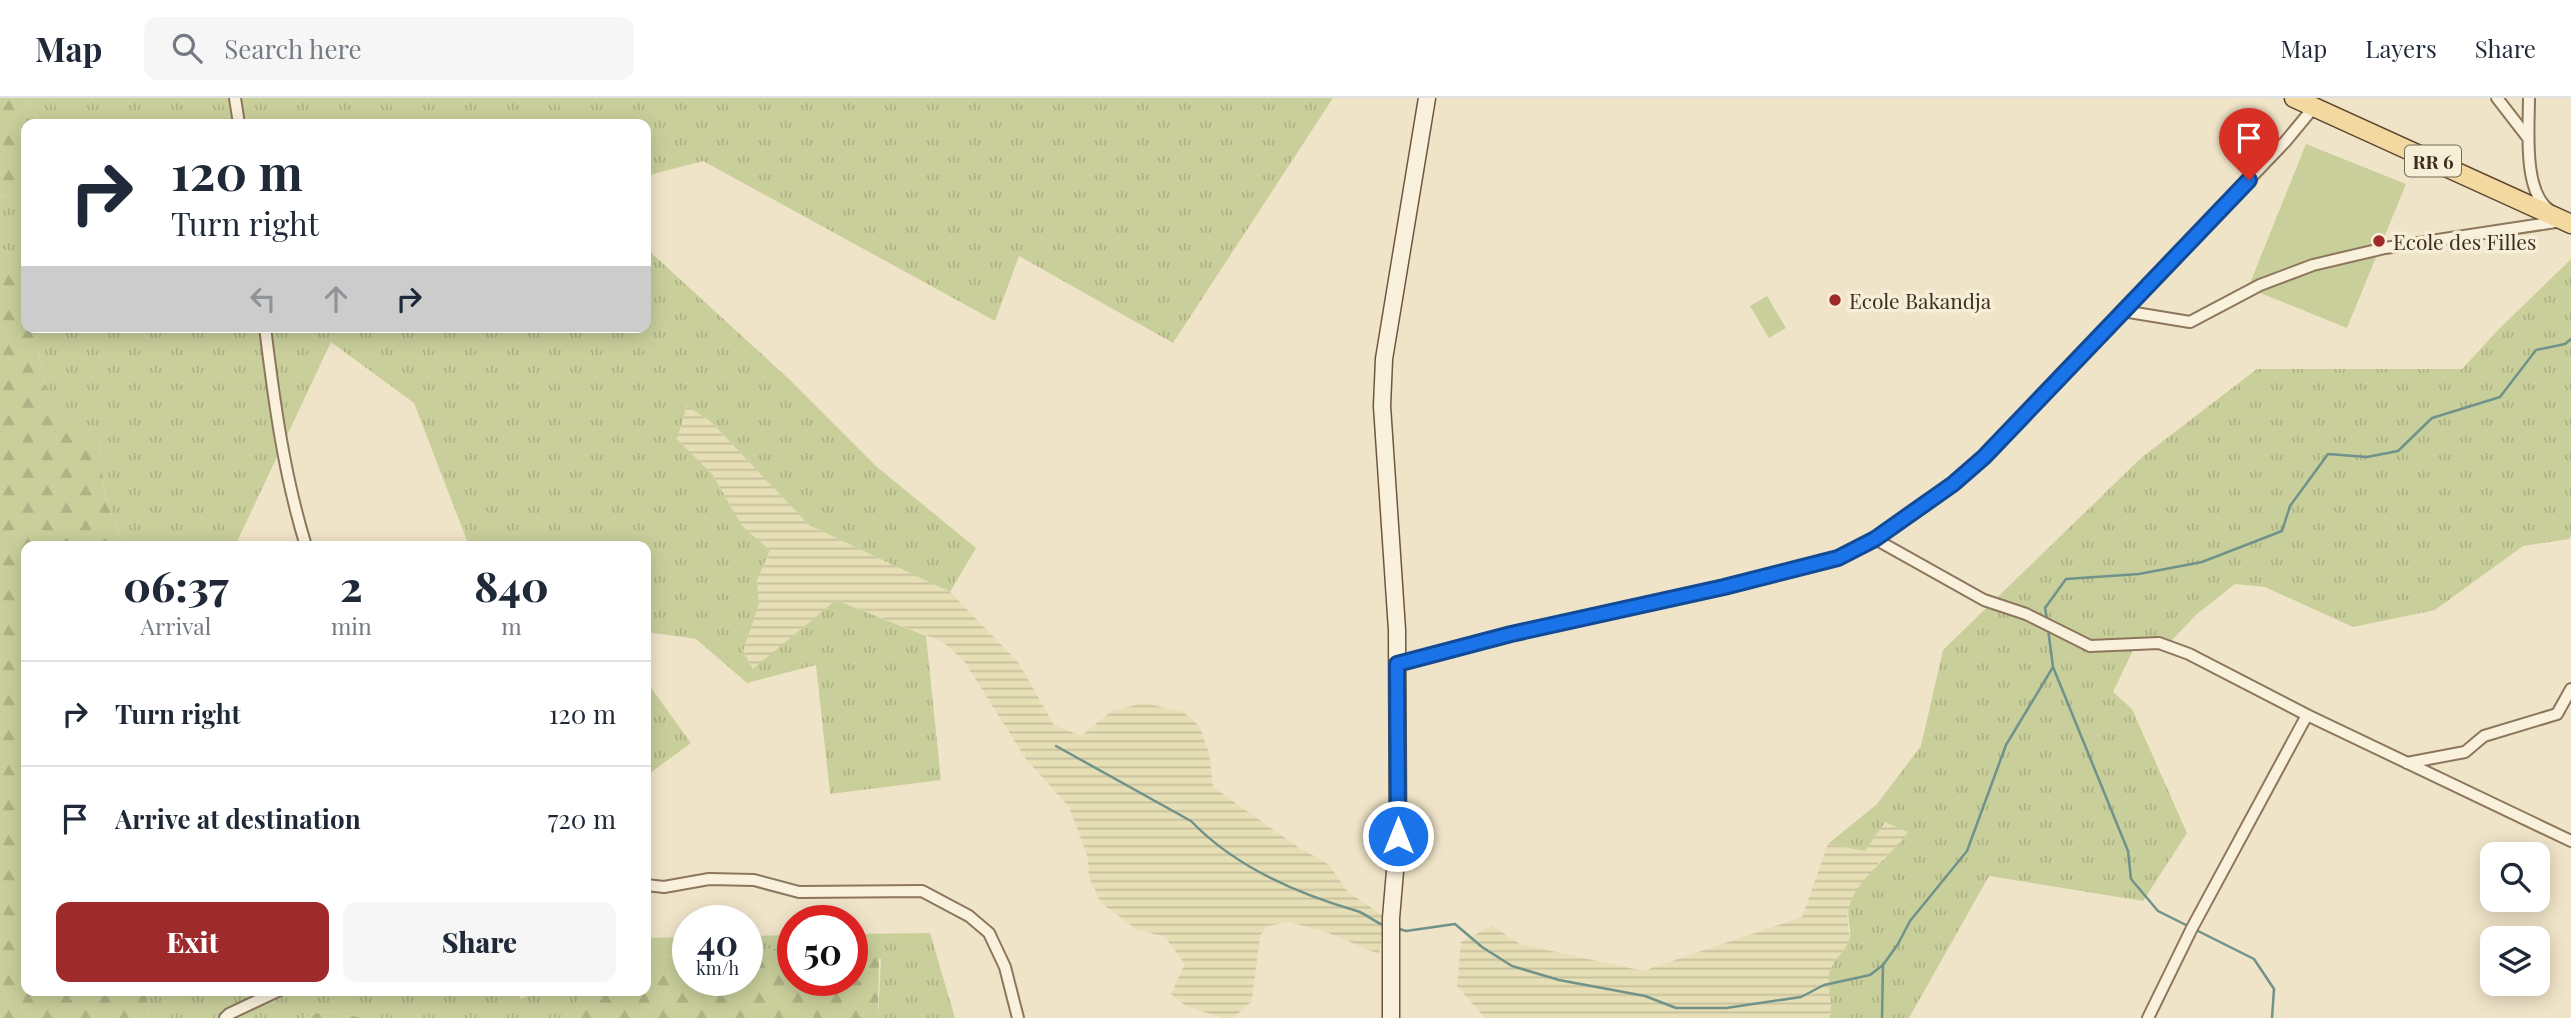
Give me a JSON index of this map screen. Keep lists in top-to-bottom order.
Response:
{
  "streets": {
    "main road": ["RR 6"]
  },
  "places": ["Ecole des Filles", "Ecole Bakandja"],
  "page": {
    "header": "Map",
    "search": "Search here",
    "nav": ["Map", "Layers", "Share"],
    "turn": ["120 m", "Turn right"],
    "eta": [
      "06:37",
      "Arrival",
      "2",
      "min",
      "840",
      "m"
    ],
    "list": [
      {
        "name": "Turn right",
        "value": "120 m"
      },
      {
        "name": "Arrive at destination",
        "value": "720 m"
      }
    ],
    "buttons": ["Exit", "Share"],
    "speed": "40 km/h",
    "limit": "50"
  }
}
